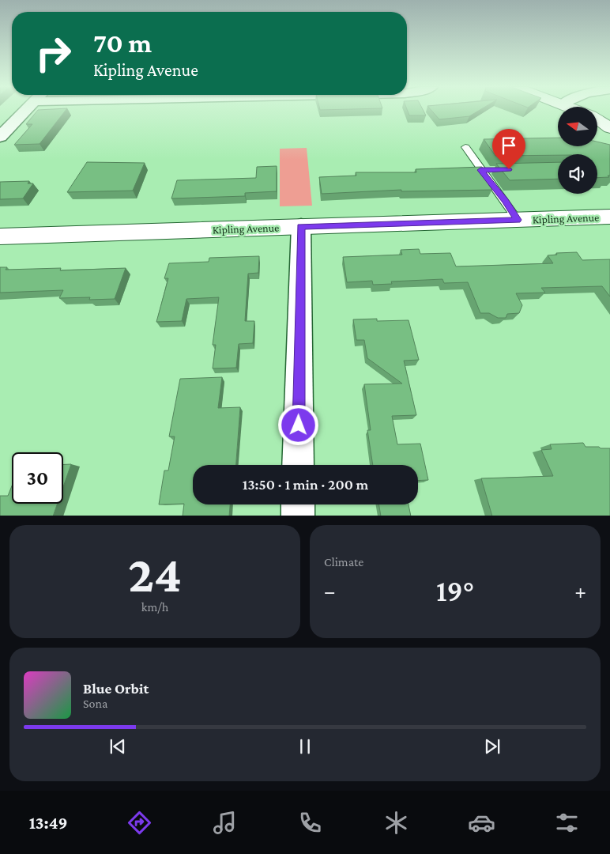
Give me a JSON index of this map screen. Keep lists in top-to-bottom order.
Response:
{
  "streets": {
    "main road": ["Kipling Avenue"]
  },
  "north": "left",
  "page": {
    "turn": ["70 m", "Kipling Avenue"],
    "limit": "30",
    "trip": "13:50 · 1 min · 200 m",
    "tile": [
      ["24", "km/h"],
      "Climate"
    ],
    "heat": ["−", "19°", "+"],
    "song": ["Blue Orbit", "Sona"],
    "tabs": "13:49"
  }
}
